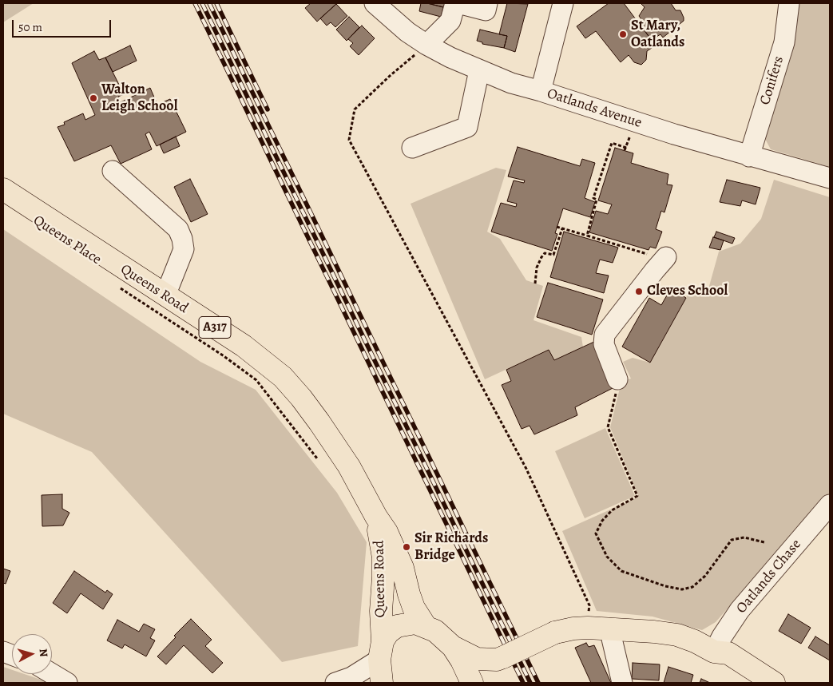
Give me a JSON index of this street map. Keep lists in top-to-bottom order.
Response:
{
  "streets": {
    "main road": ["Queens Road", "A317"],
    "street": ["Conifers", "Oatlands Avenue", "Oatlands Chase"]
  },
  "crossings": [
    ["Conifers", "Oatlands Avenue"]
  ],
  "places": [
    "St Mary, Oatlands",
    "Walton Leigh School",
    "Cleves School",
    "Sir Richards Bridge"
  ],
  "scale_bar": "50 m",
  "north": "right"
}
